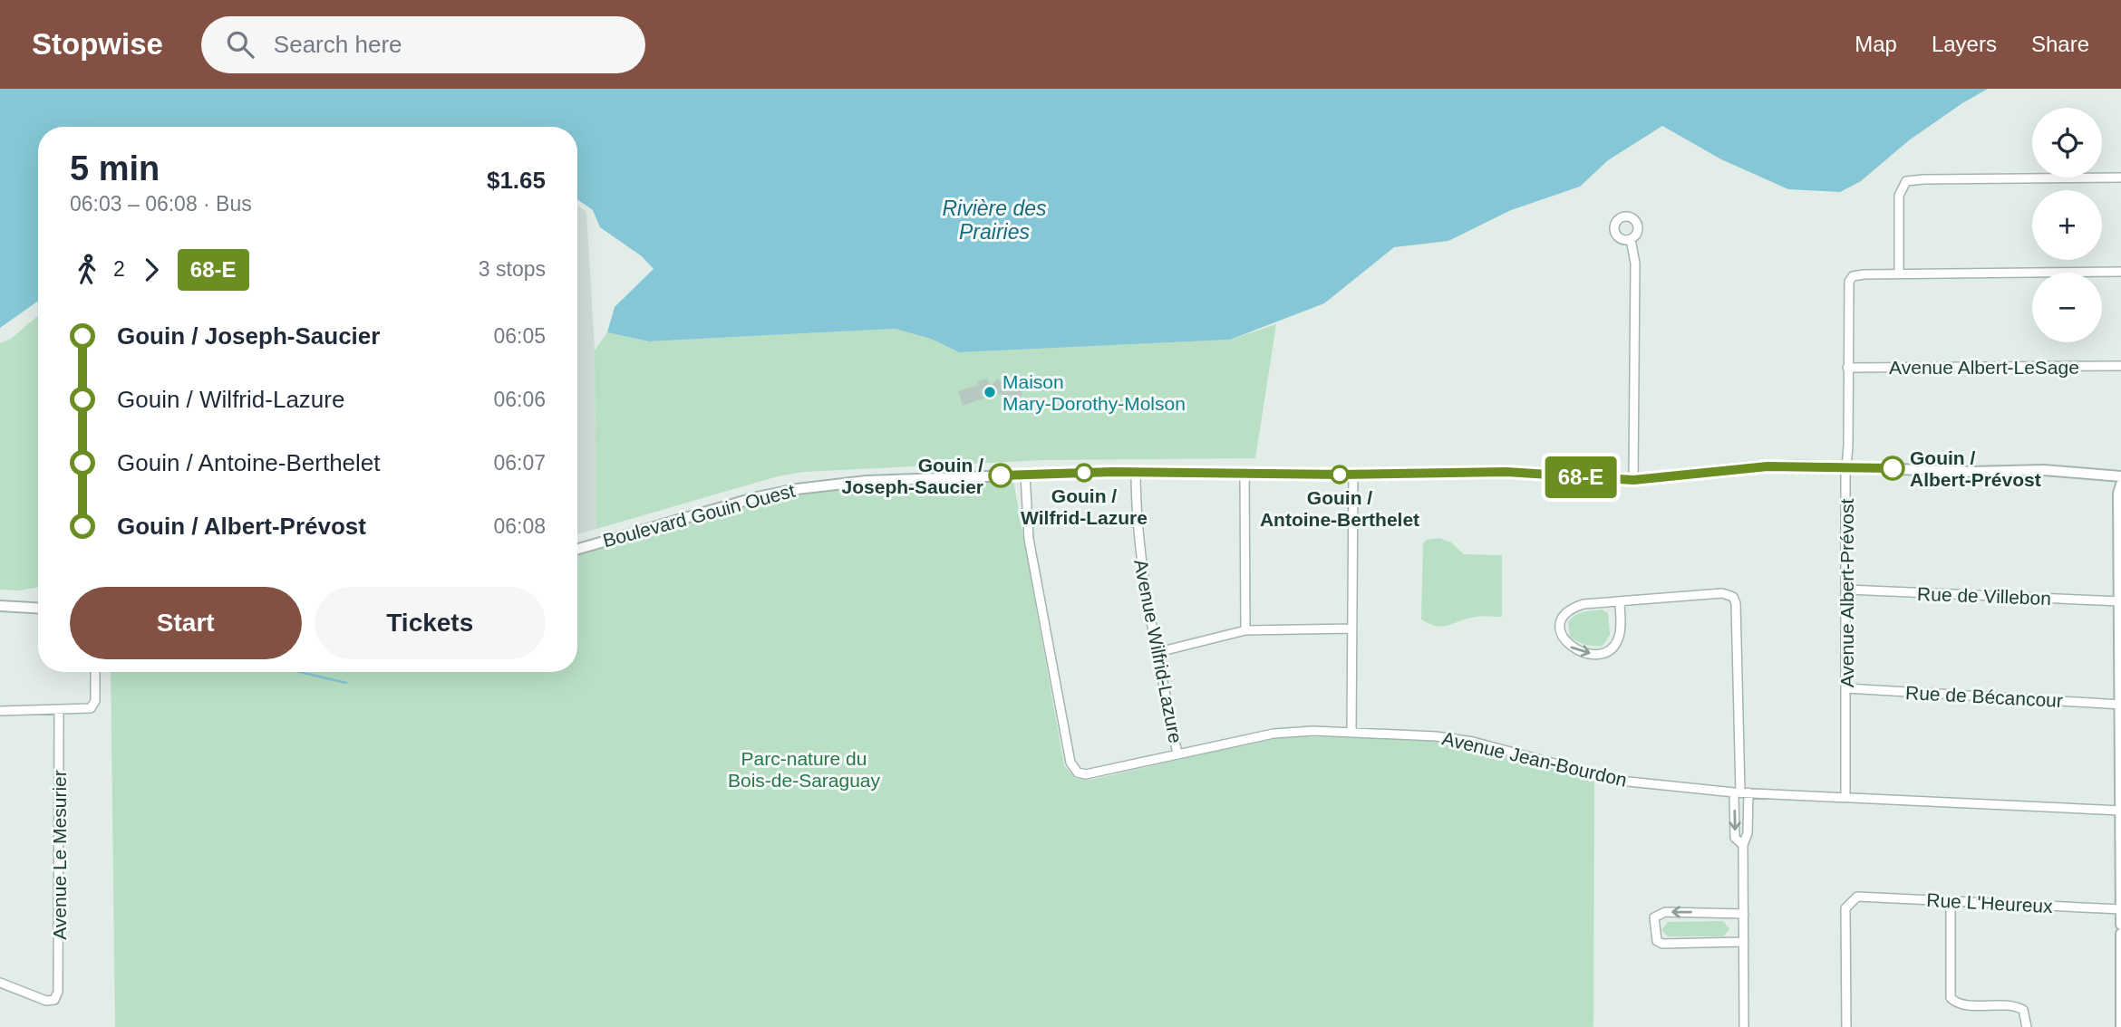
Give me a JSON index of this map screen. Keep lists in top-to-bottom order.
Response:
{
  "streets": {
    "street": [
      "Avenue Albert-LeSage",
      "Boulevard Gouin Ouest",
      "Avenue Albert-Prévost",
      "Rue de Villebon",
      "Avenue Wilfrid-Lazure",
      "Rue de Bécancour",
      "Avenue Jean-Bourdon",
      "Avenue Le Mesurier",
      "Rue L'Heureux"
    ]
  },
  "crossings": [
    ["Avenue Albert-LeSage", "Avenue Albert-Prévost"],
    ["Boulevard Gouin Ouest", "Avenue Albert-Prévost"],
    ["Boulevard Gouin Ouest", "Avenue Wilfrid-Lazure"],
    ["Boulevard Gouin Ouest", "Avenue Jean-Bourdon"],
    ["Avenue Albert-Prévost", "Rue de Villebon"],
    ["Avenue Albert-Prévost", "Rue de Bécancour"],
    ["Avenue Albert-Prévost", "Avenue Jean-Bourdon"],
    ["Avenue Wilfrid-Lazure", "Avenue Jean-Bourdon"]
  ],
  "water": ["Rivière des Prairies"],
  "parks": ["Parc-nature du Bois-de-Saraguay"],
  "places": [
    "Maison Mary-Dorothy-Molson",
    "Gouin / Albert-Prévost",
    "Gouin / Wilfrid-Lazure",
    "Gouin / Antoine-Berthelet",
    "Gouin / Joseph-Saucier"
  ],
  "lines": ["bus line 68-E"],
  "page": {
    "header": "Stopwise",
    "search": "Search here",
    "nav": ["Map", "Layers", "Share"],
    "on_map": "68-E",
    "map_buttons": ["+", "−"],
    "heading": ["5 min", "06:03 – 06:08 · Bus", "$1.65"],
    "legs": ["2", "68-E", "3 stops"],
    "list": [
      {
        "name": "Gouin / Joseph-Saucier",
        "value": "06:05"
      },
      {
        "name": "Gouin / Wilfrid-Lazure",
        "value": "06:06"
      },
      {
        "name": "Gouin / Antoine-Berthelet",
        "value": "06:07"
      },
      {
        "name": "Gouin / Albert-Prévost",
        "value": "06:08"
      }
    ],
    "buttons": ["Start", "Tickets"]
  }
}
